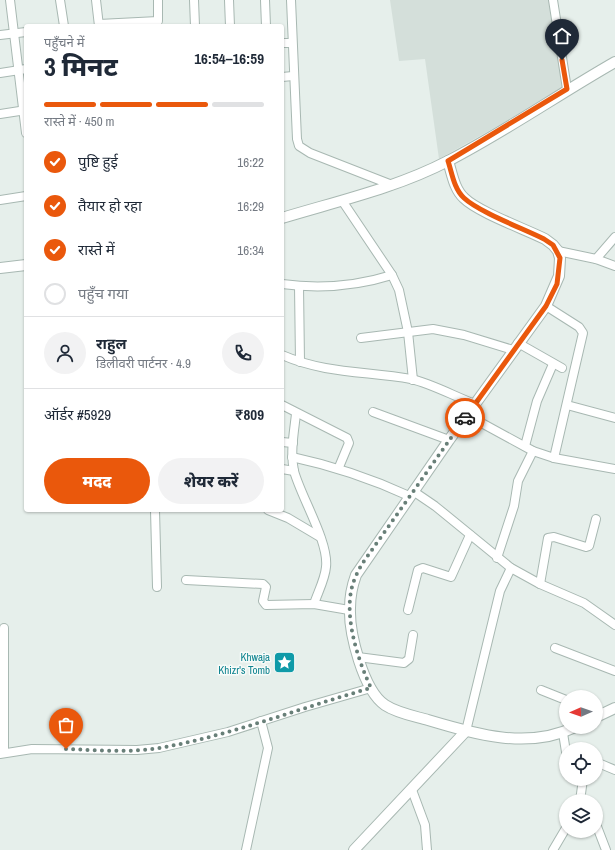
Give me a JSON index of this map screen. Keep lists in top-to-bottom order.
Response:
{
  "places": {
    "place": ["Khwaja Khizr's Tomb"]
  },
  "north": "left",
  "page": {
    "heading": ["3 मिनट", "पहुँचने में", "16:54–16:59"],
    "panel": [
      "राहुल",
      "डिलीवरी पार्टनर · 4.9",
      "ऑर्डर #5929",
      "₹809"
    ],
    "bar": "रास्ते में · 450 m",
    "list": [
      ["पुष्टि हुई", "16:22"],
      ["तैयार हो रहा", "16:29"],
      ["रास्ते में", "16:34"],
      "पहुँच गया"
    ],
    "buttons": ["मदद", "शेयर करें"]
  }
}
